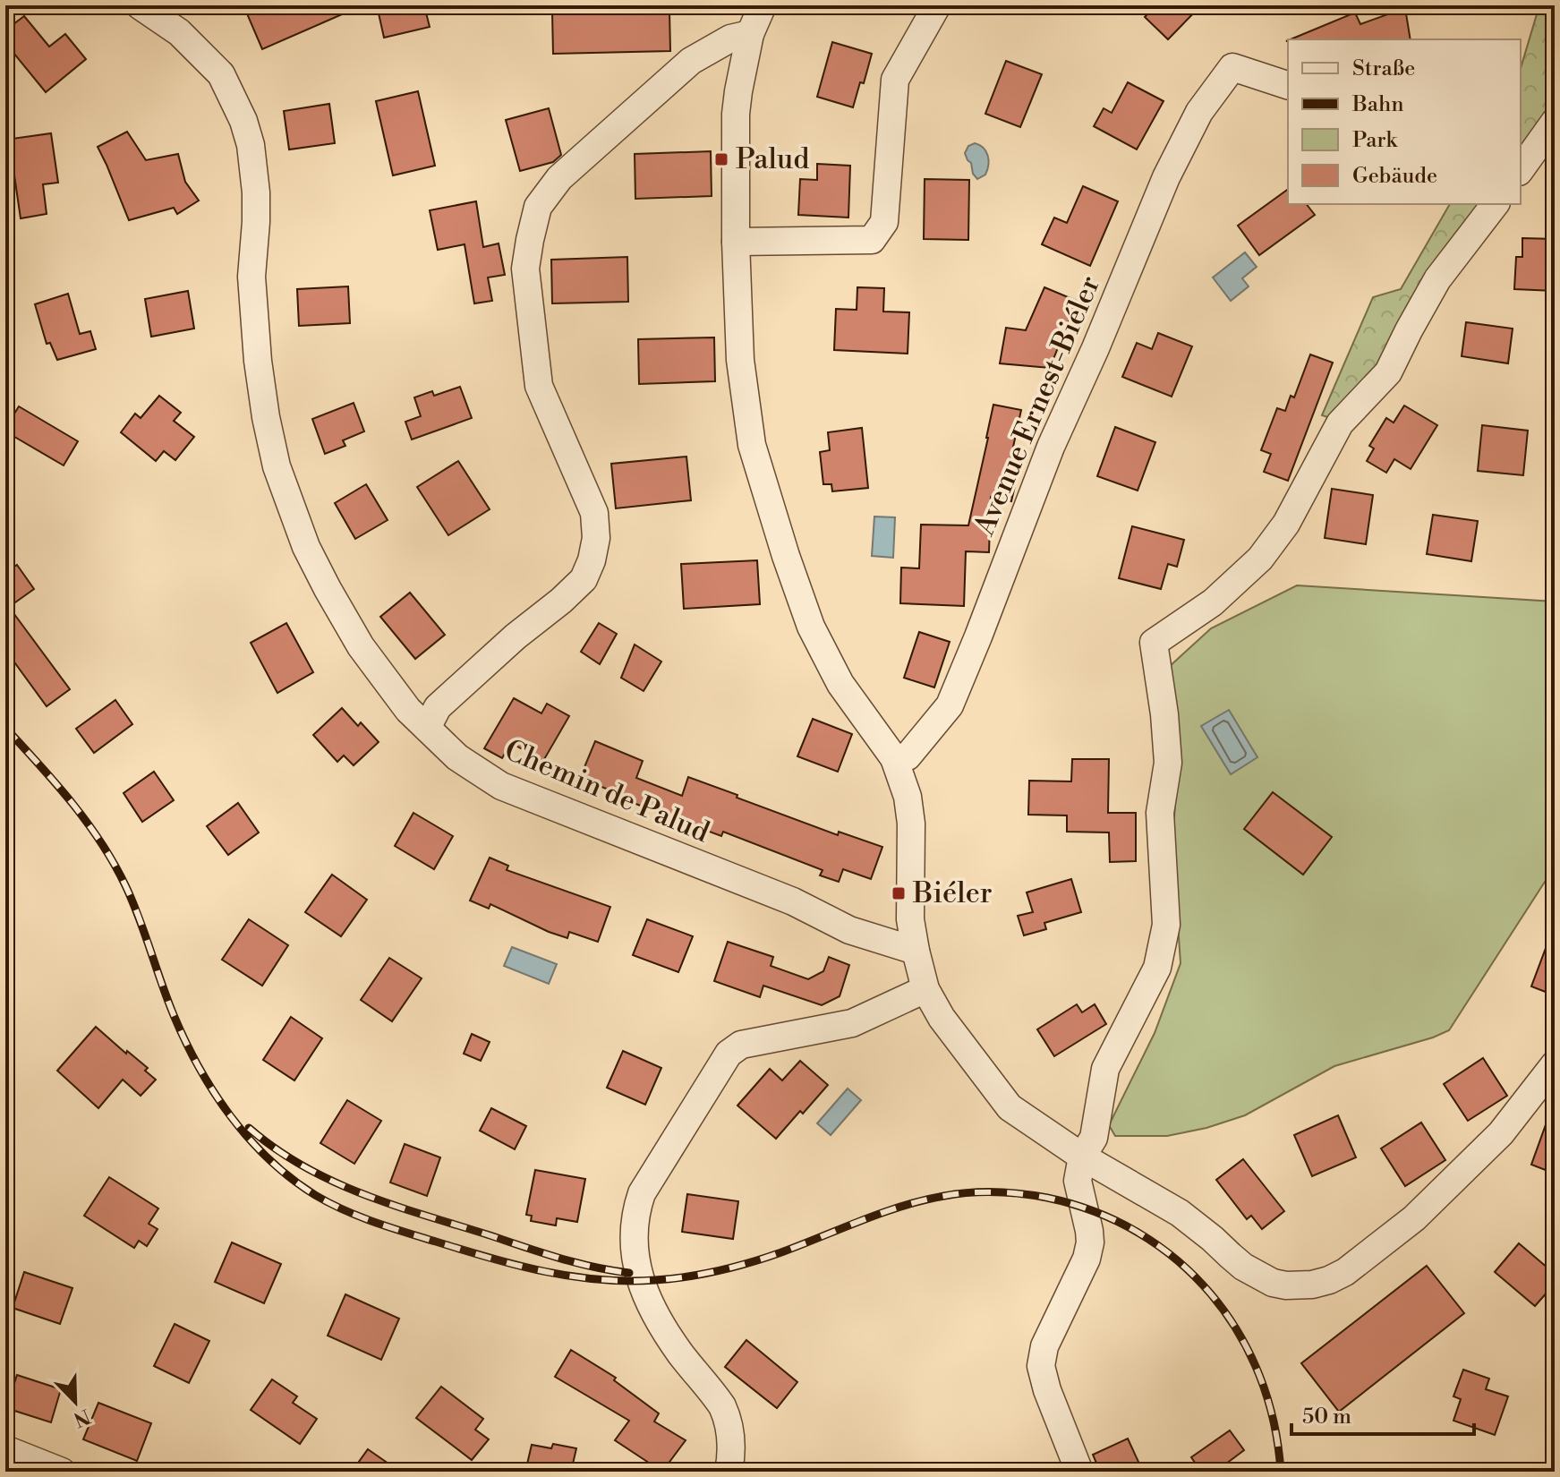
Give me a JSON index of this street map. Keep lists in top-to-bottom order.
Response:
{
  "streets": {
    "street": ["Avenue Ernest-Biéler", "Chemin de Palud"]
  },
  "places": {
    "transit": ["Palud", "Biéler"]
  },
  "legend": [
    "Straße",
    "Bahn",
    "Park",
    "Gebäude"
  ],
  "scale_bar": "50 m",
  "north": "bottom right"
}
